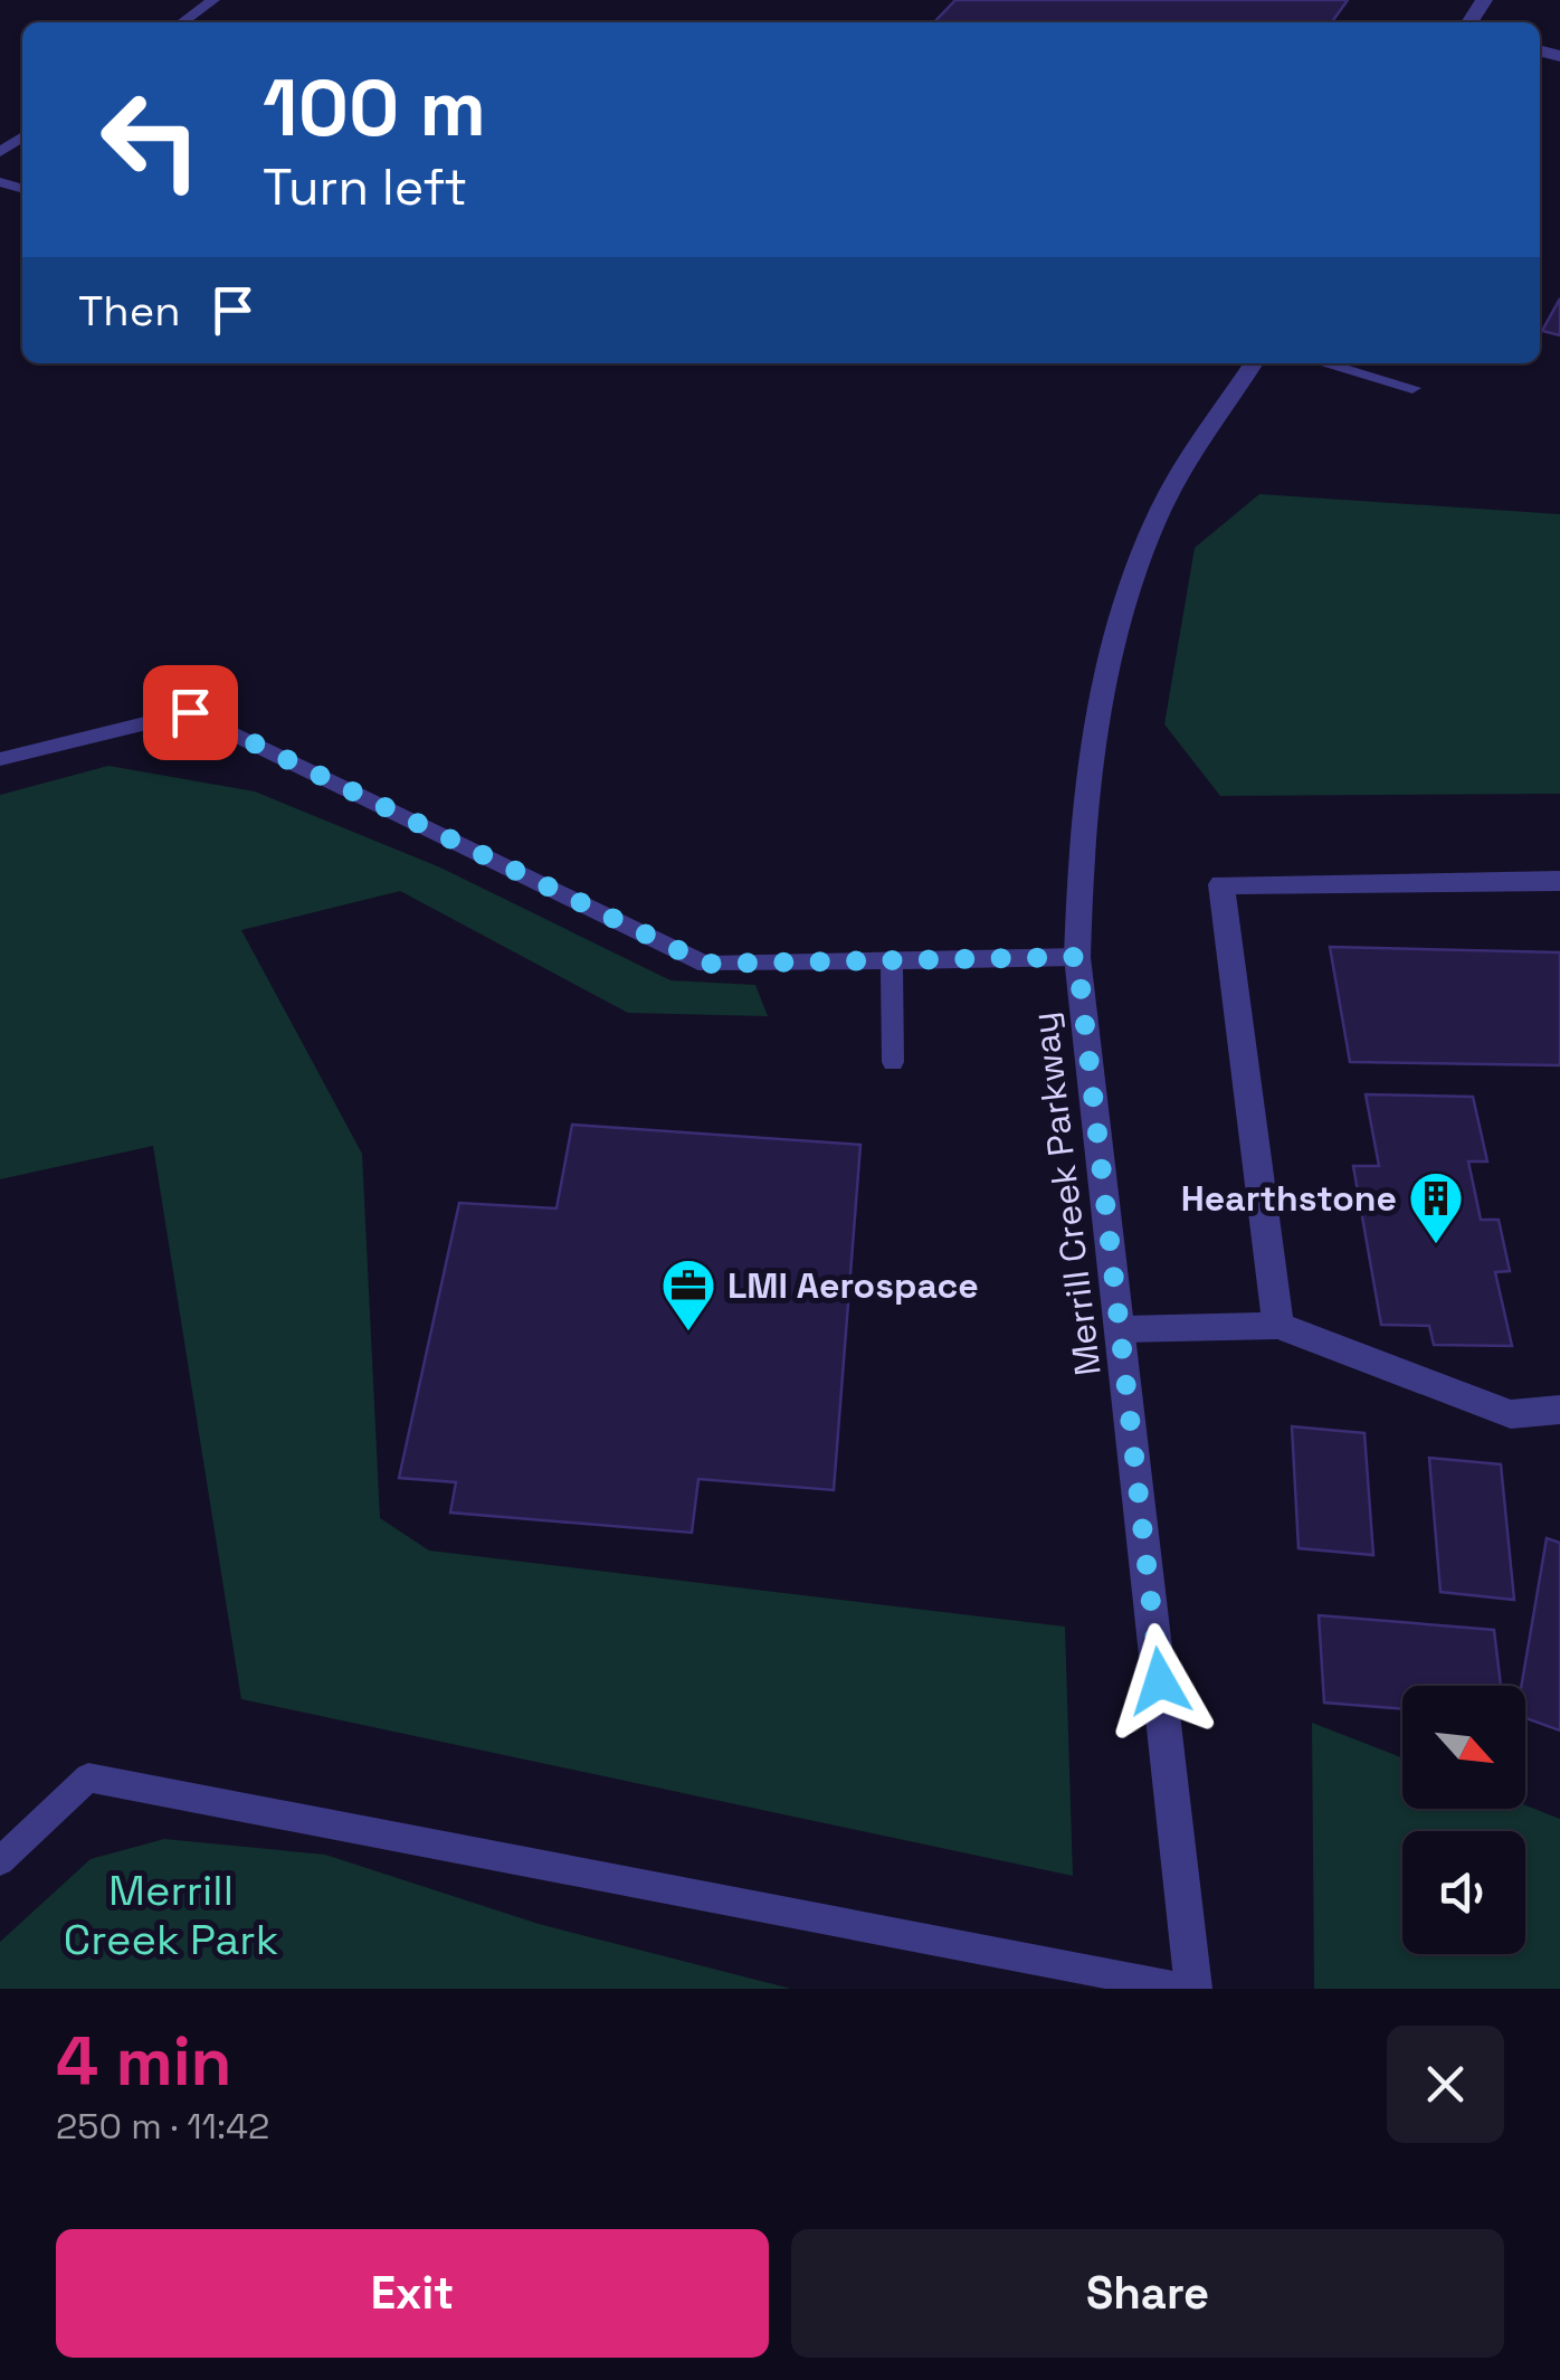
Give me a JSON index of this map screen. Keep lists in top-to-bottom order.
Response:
{
  "streets": {
    "street": ["Merrill Creek Parkway"]
  },
  "parks": ["Merrill Creek Park"],
  "places": {
    "building": ["Hearthstone"],
    "office": ["LMI Aerospace"]
  },
  "north": "bottom right",
  "page": {
    "turn": ["100 m", "Turn left"],
    "then": "Then",
    "heading": ["4 min", "250 m · 11:42"],
    "buttons": ["Exit", "Share"]
  }
}
